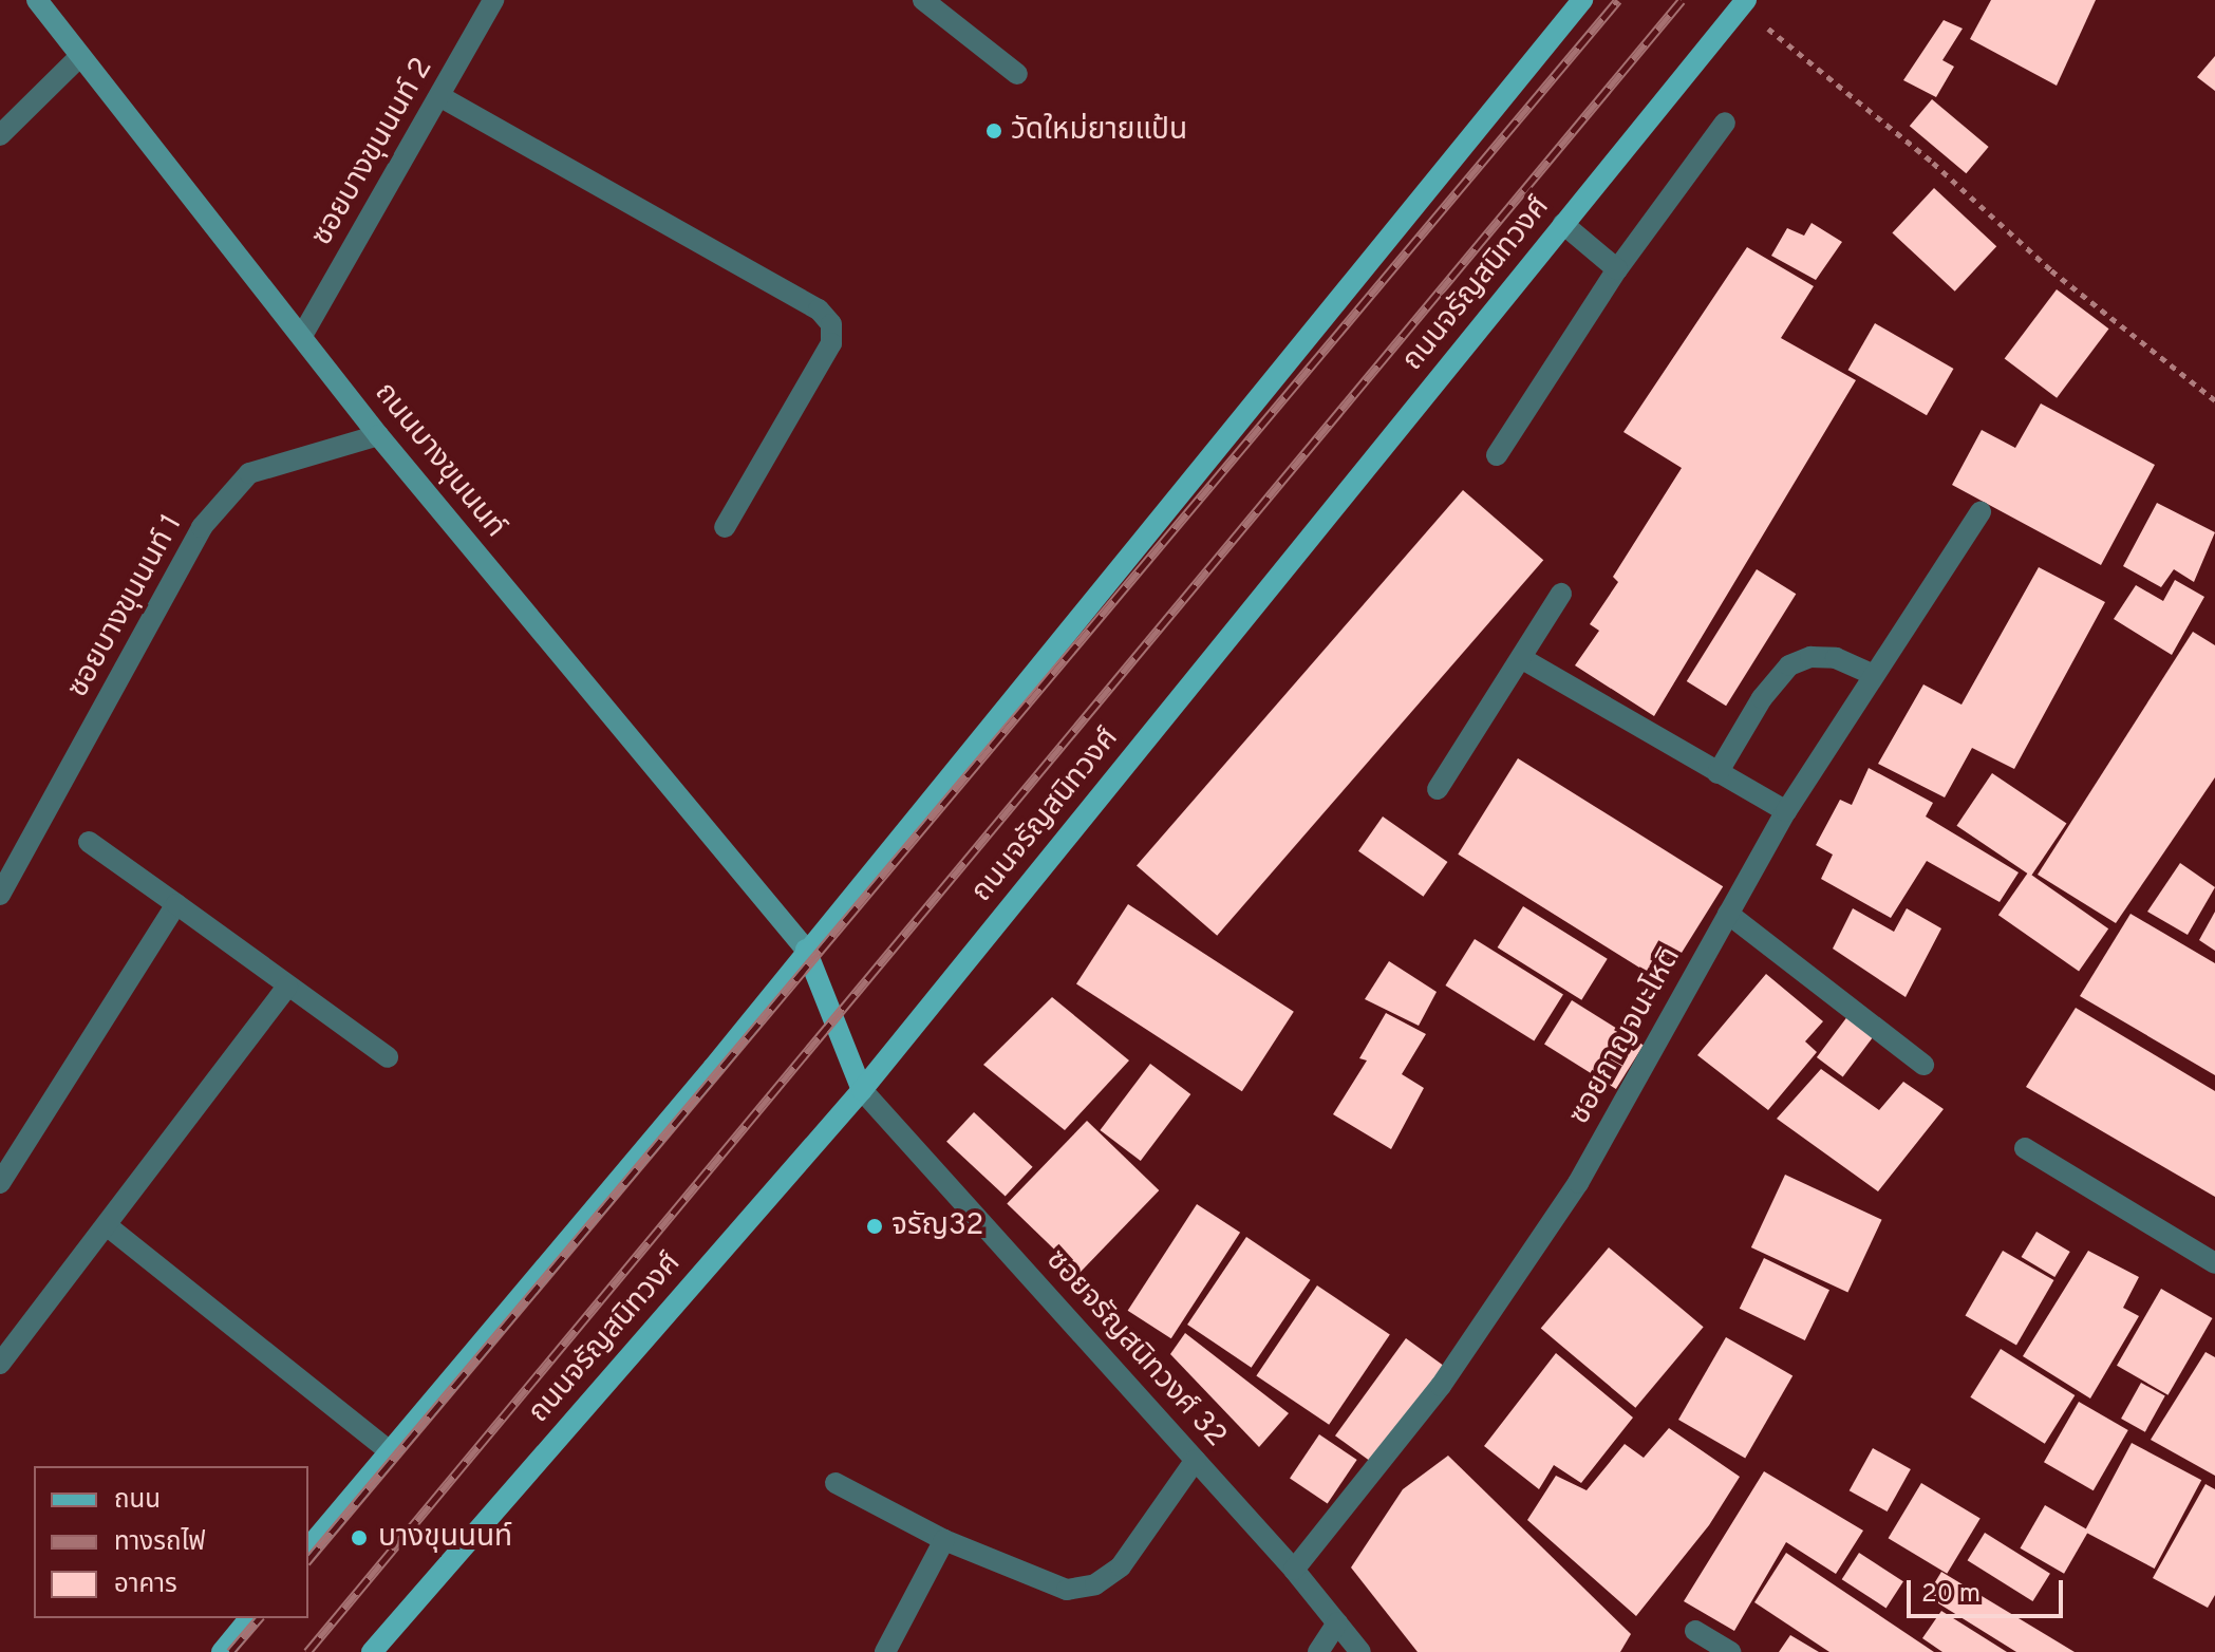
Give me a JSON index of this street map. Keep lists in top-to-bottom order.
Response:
{
  "streets": {
    "main road": ["ถนนจรัญสนิทวงศ์"],
    "street": [
      "ซอยบางขุนนนท์ 2",
      "ถนนบางขุนนนท์",
      "ซอยบางขุนนนท์ 1",
      "ซอยกาญจนะโหติ",
      "ซอยจรัญสนิทวงศ์ 32"
    ]
  },
  "crossings": [
    ["ซอยบางขุนนนท์ 2", "ถนนบางขุนนนท์"],
    ["ถนนจรัญสนิทวงศ์", "ซอยจรัญสนิทวงศ์ 32"],
    ["ถนนบางขุนนนท์", "ซอยบางขุนนนท์ 1"],
    ["ซอยกาญจนะโหติ", "ซอยจรัญสนิทวงศ์ 32"]
  ],
  "places": ["วัดใหม่ยายแป้น", "จรัญ32", "บางขุนนนท์"],
  "legend": ["ถนน", "ทางรถไฟ", "อาคาร"],
  "scale_bar": "20 m"
}
